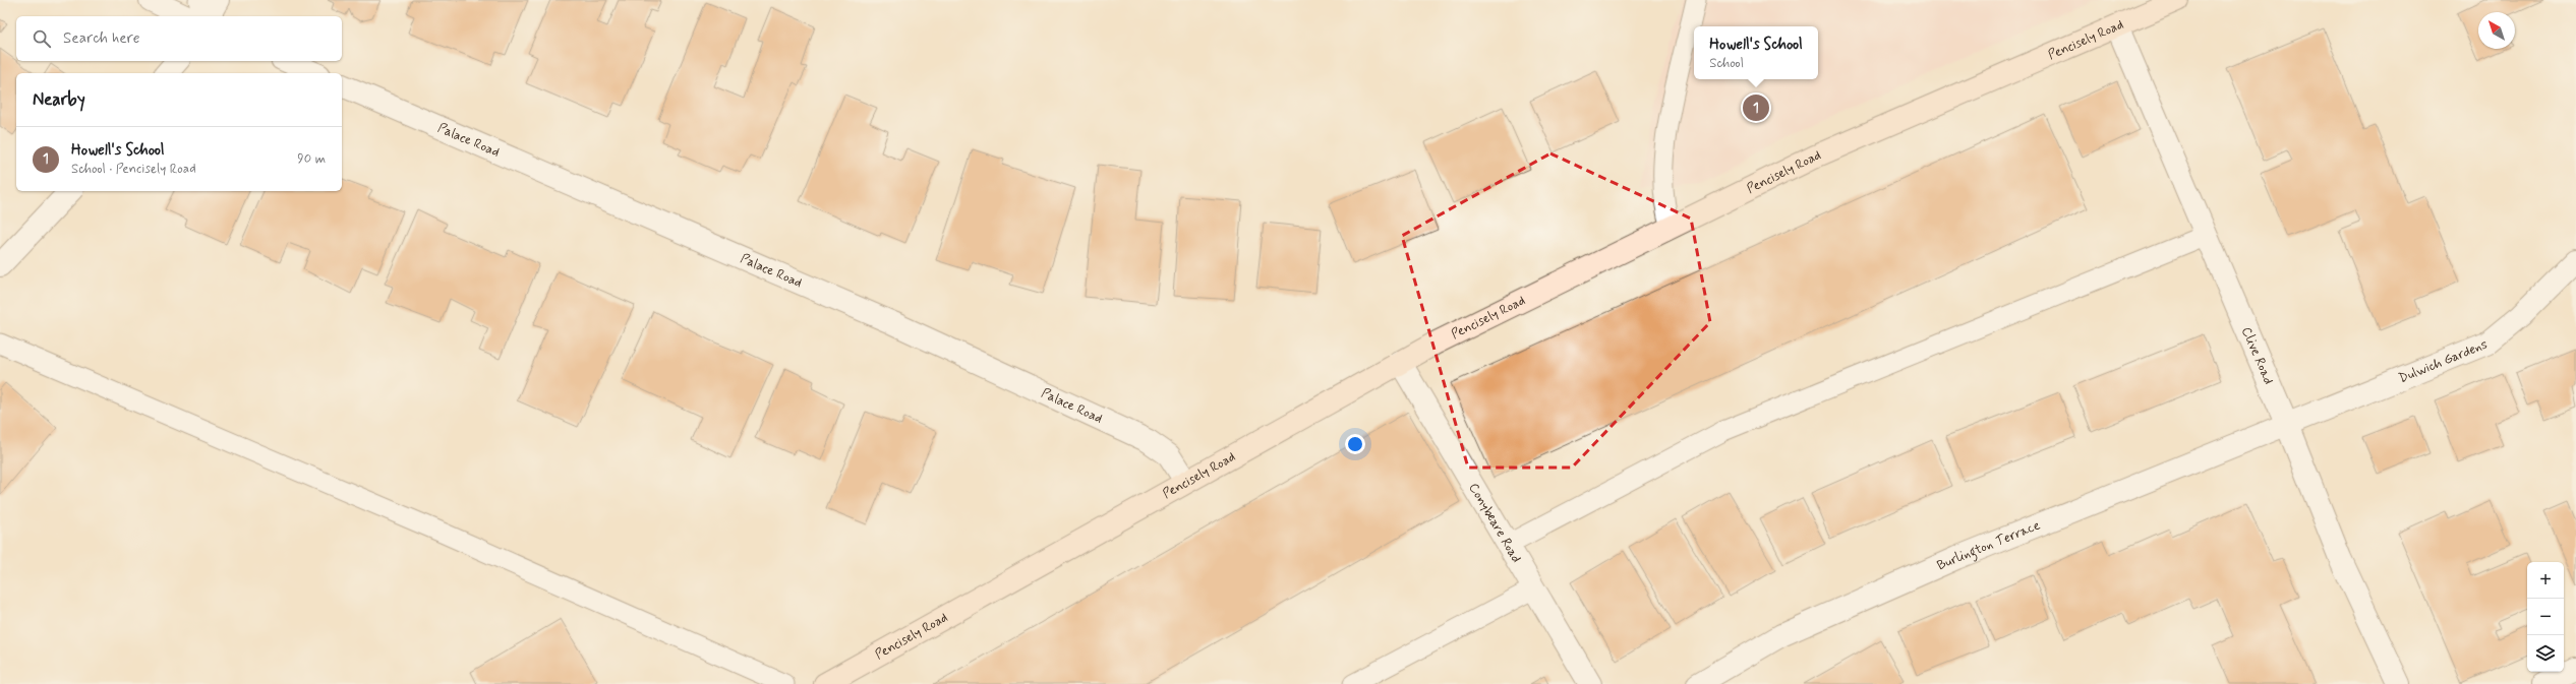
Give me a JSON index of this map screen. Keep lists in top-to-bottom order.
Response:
{
  "streets": {
    "main road": ["Pencisely Road"],
    "street": [
      "Palace Road",
      "Clive Road",
      "Dulwich Gardens",
      "Conybeare Road",
      "Burlington Terrace"
    ]
  },
  "crossings": [
    ["Pencisely Road", "Palace Road"],
    ["Pencisely Road", "Clive Road"],
    ["Pencisely Road", "Conybeare Road"],
    ["Clive Road", "Dulwich Gardens"],
    ["Clive Road", "Burlington Terrace"],
    ["Dulwich Gardens", "Burlington Terrace"]
  ],
  "north": "top left",
  "page": {
    "search": "Search here",
    "popup": ["Howell's School", "School"],
    "heading": "Nearby",
    "pins": "1",
    "list": [
      {
        "mark": "1",
        "name": "Howell's School",
        "note": "School · Pencisely Road",
        "value": "90 m"
      }
    ],
    "map_buttons": ["+", "−"]
  }
}
